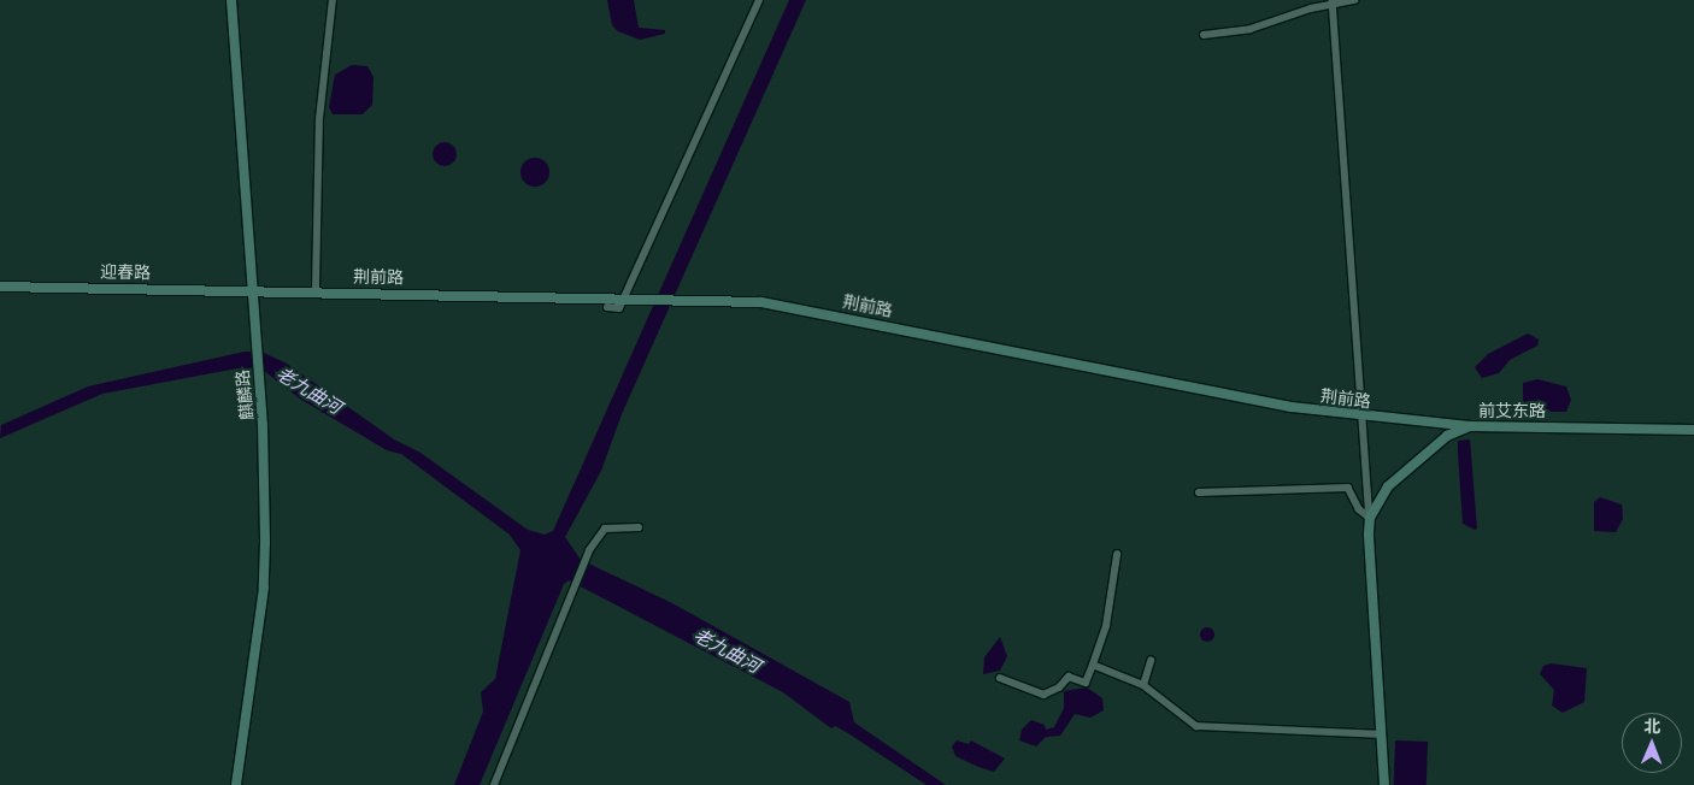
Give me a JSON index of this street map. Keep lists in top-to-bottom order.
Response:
{
  "streets": {
    "street": [
      "迎春路",
      "荆前路",
      "麒麟路",
      "前艾东路"
    ]
  },
  "crossings": [
    ["迎春路", "荆前路"],
    ["迎春路", "麒麟路"],
    ["荆前路", "麒麟路"],
    ["荆前路", "前艾东路"]
  ],
  "water": ["老九曲河"],
  "north": "top"
}
